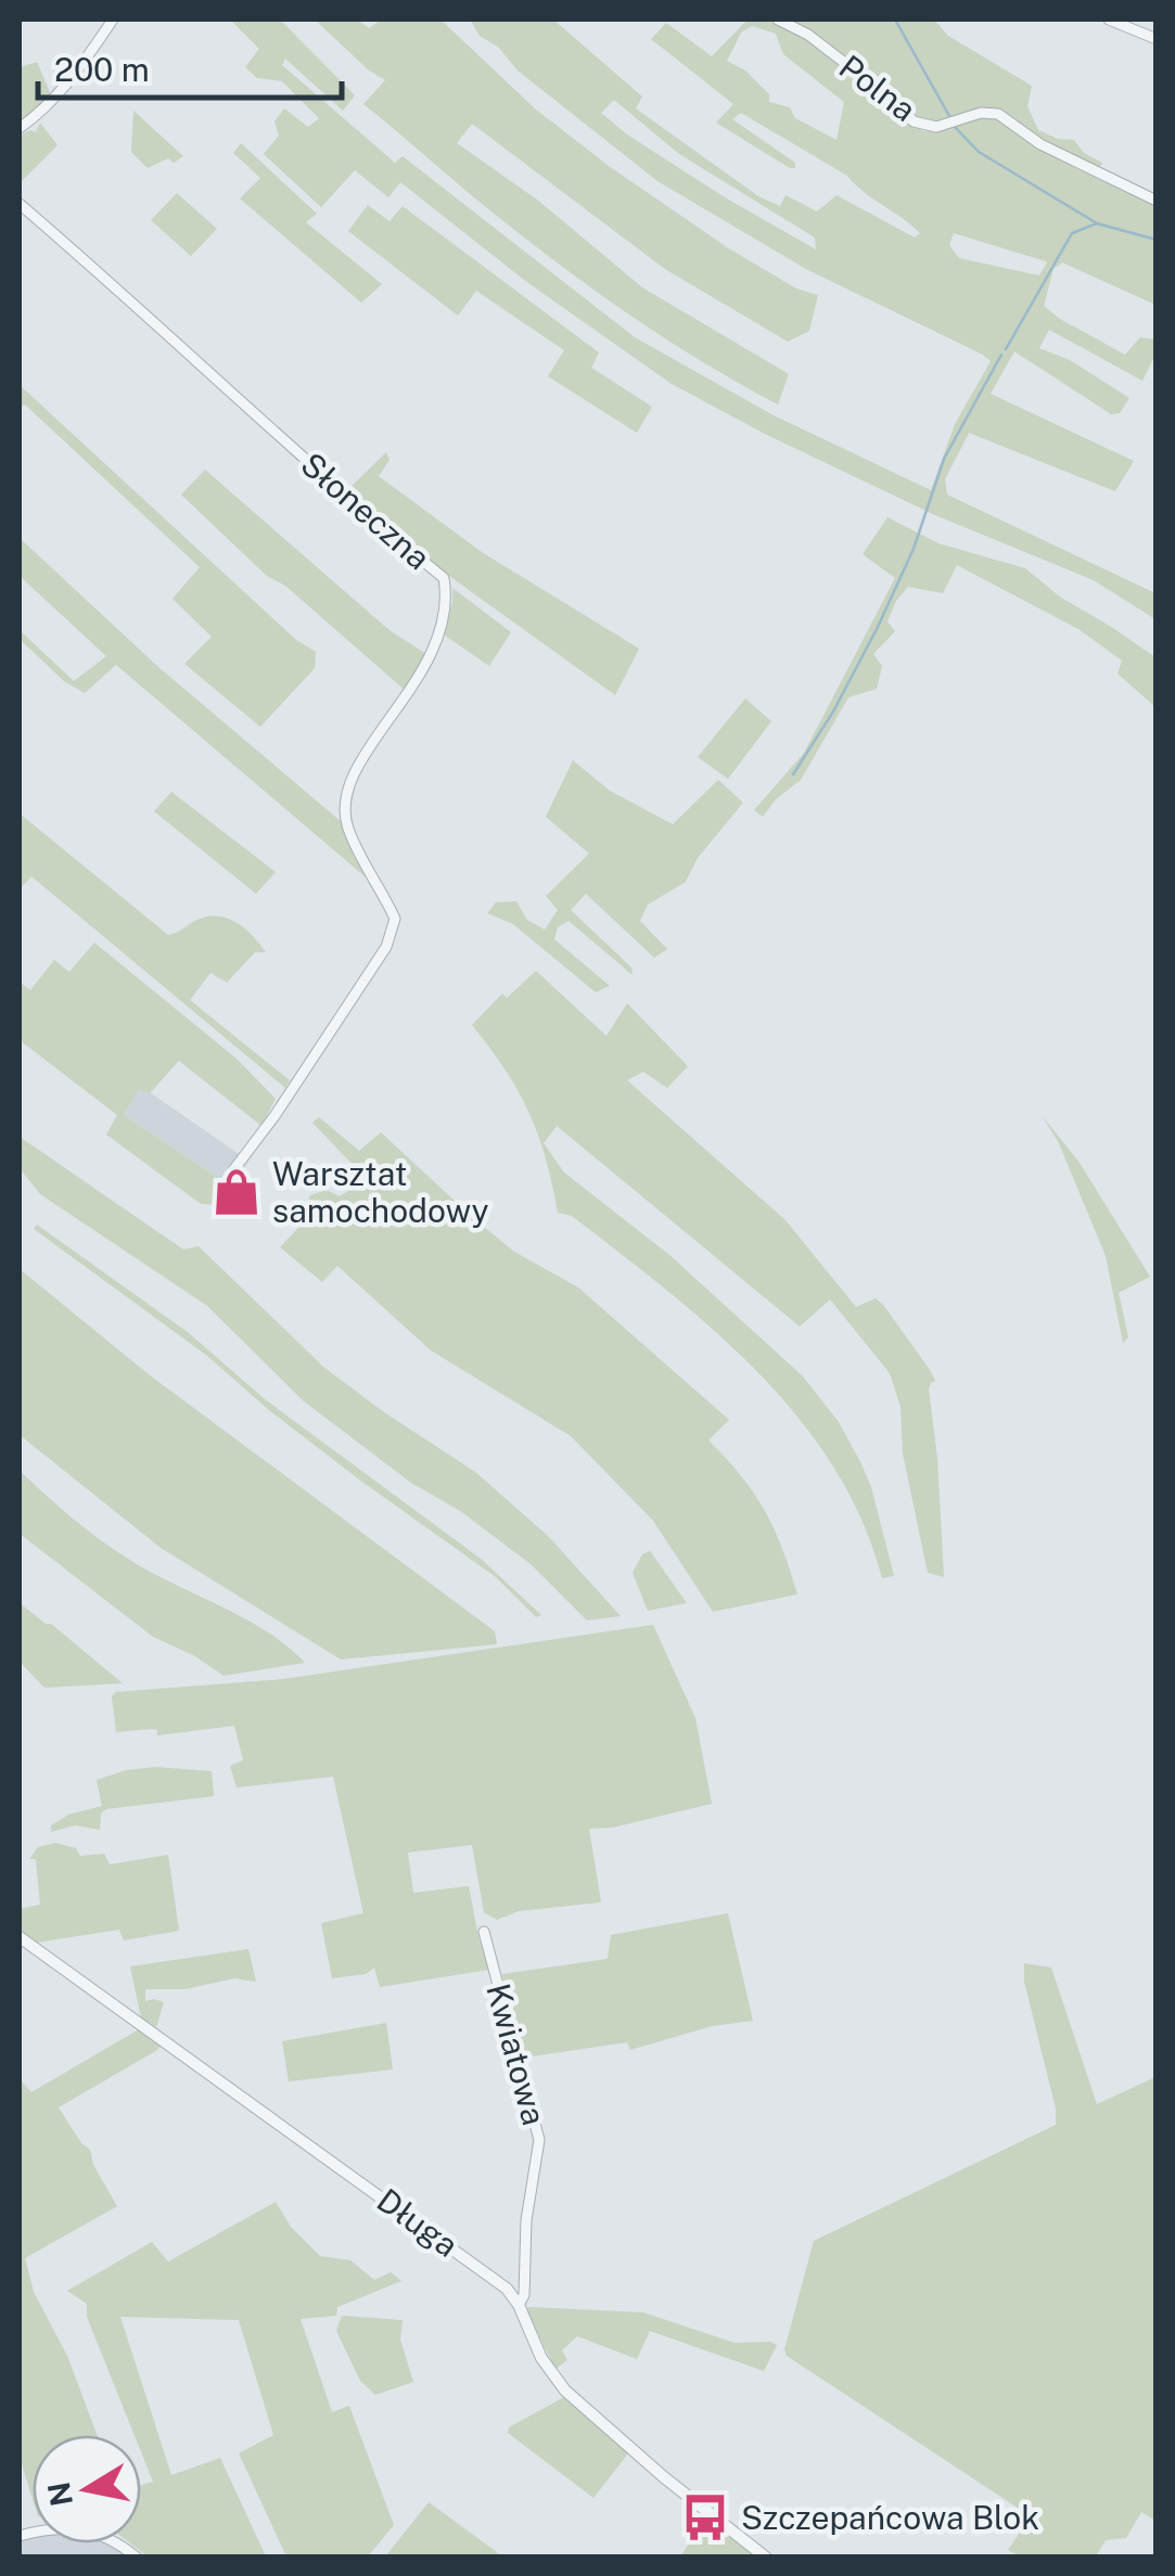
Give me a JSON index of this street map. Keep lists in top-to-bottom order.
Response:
{
  "streets": {
    "street": [
      "Polna",
      "Słoneczna",
      "Kwiatowa",
      "Długa"
    ]
  },
  "crossings": [
    ["Kwiatowa", "Długa"]
  ],
  "places": {
    "shop": ["Warsztat samochodowy"],
    "bus stop": ["Szczepańcowa Blok"]
  },
  "scale_bar": "200 m",
  "north": "left"
}
